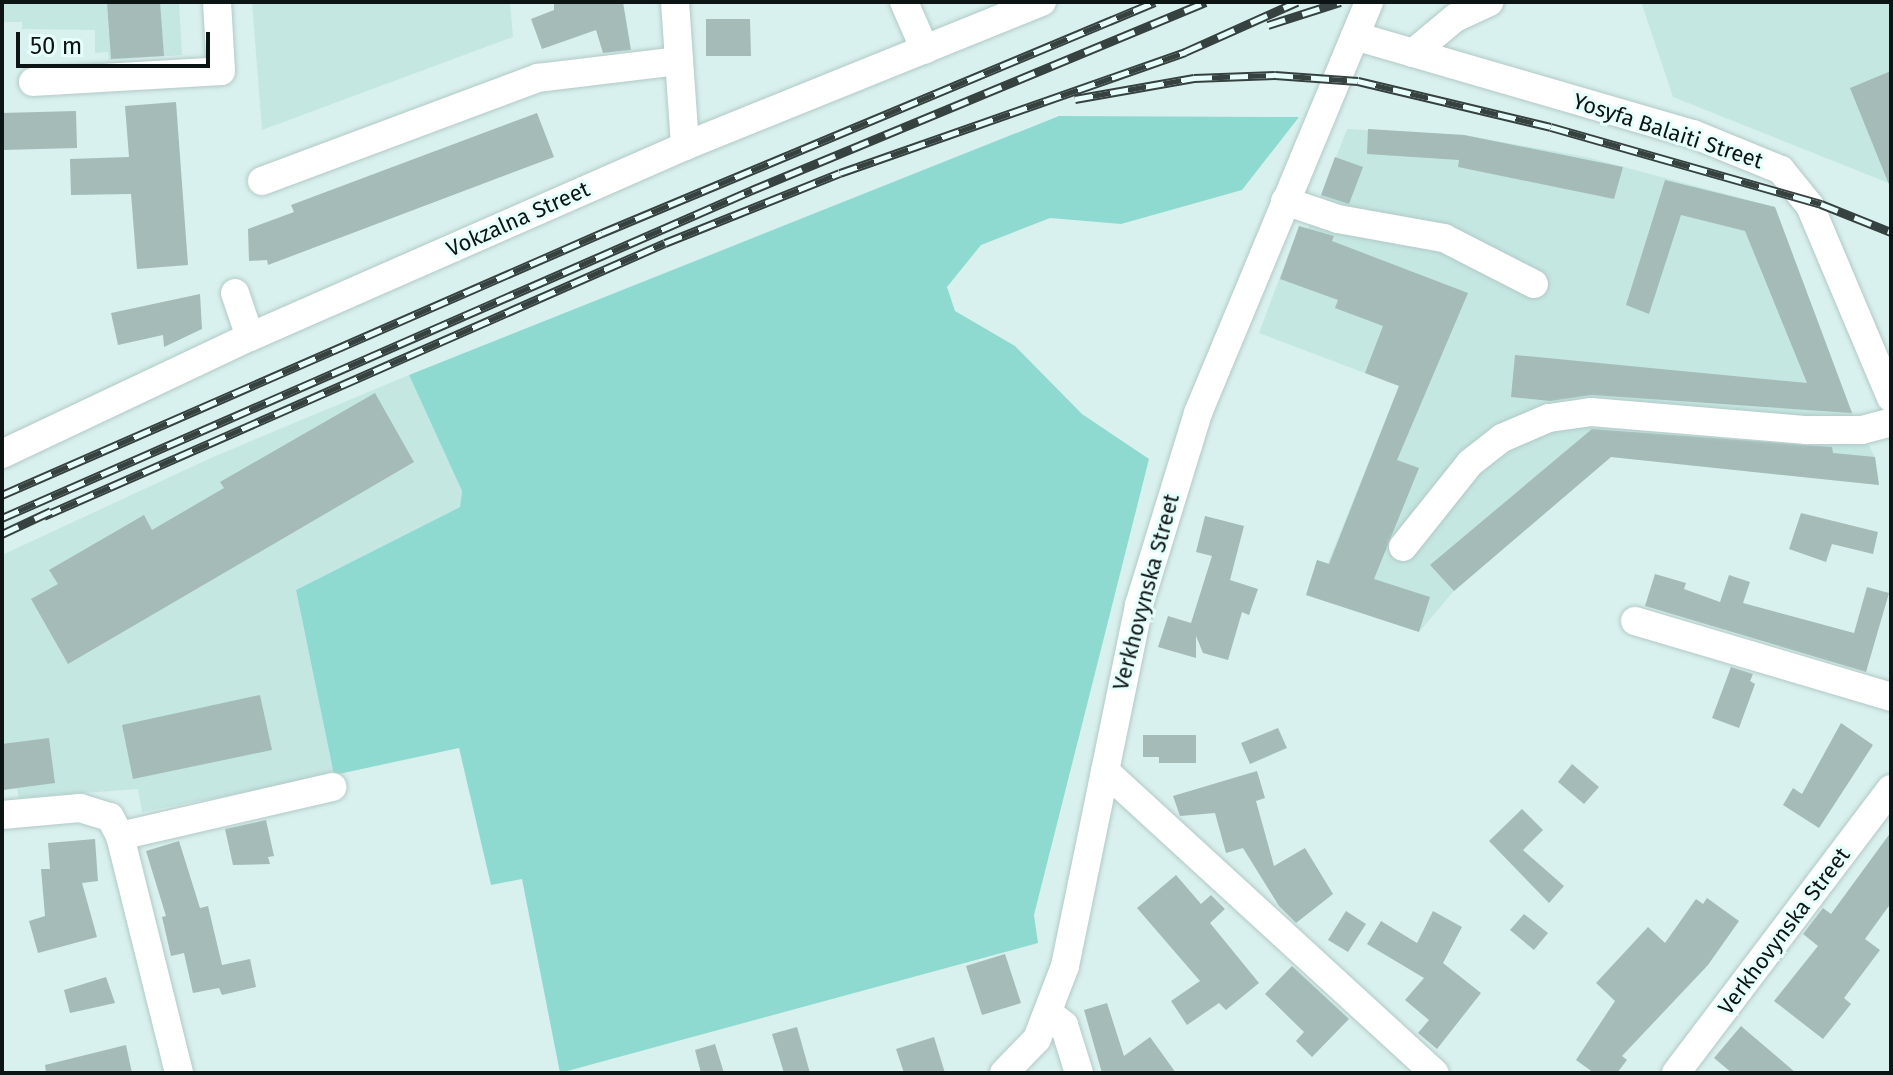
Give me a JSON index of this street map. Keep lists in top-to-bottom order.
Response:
{
  "streets": {
    "street": ["Yosyfa Balaiti Street", "Vokzalna Street", "Verkhovynska Street"]
  },
  "crossings": [
    ["Yosyfa Balaiti Street", "Verkhovynska Street"]
  ],
  "scale_bar": "50 m"
}
